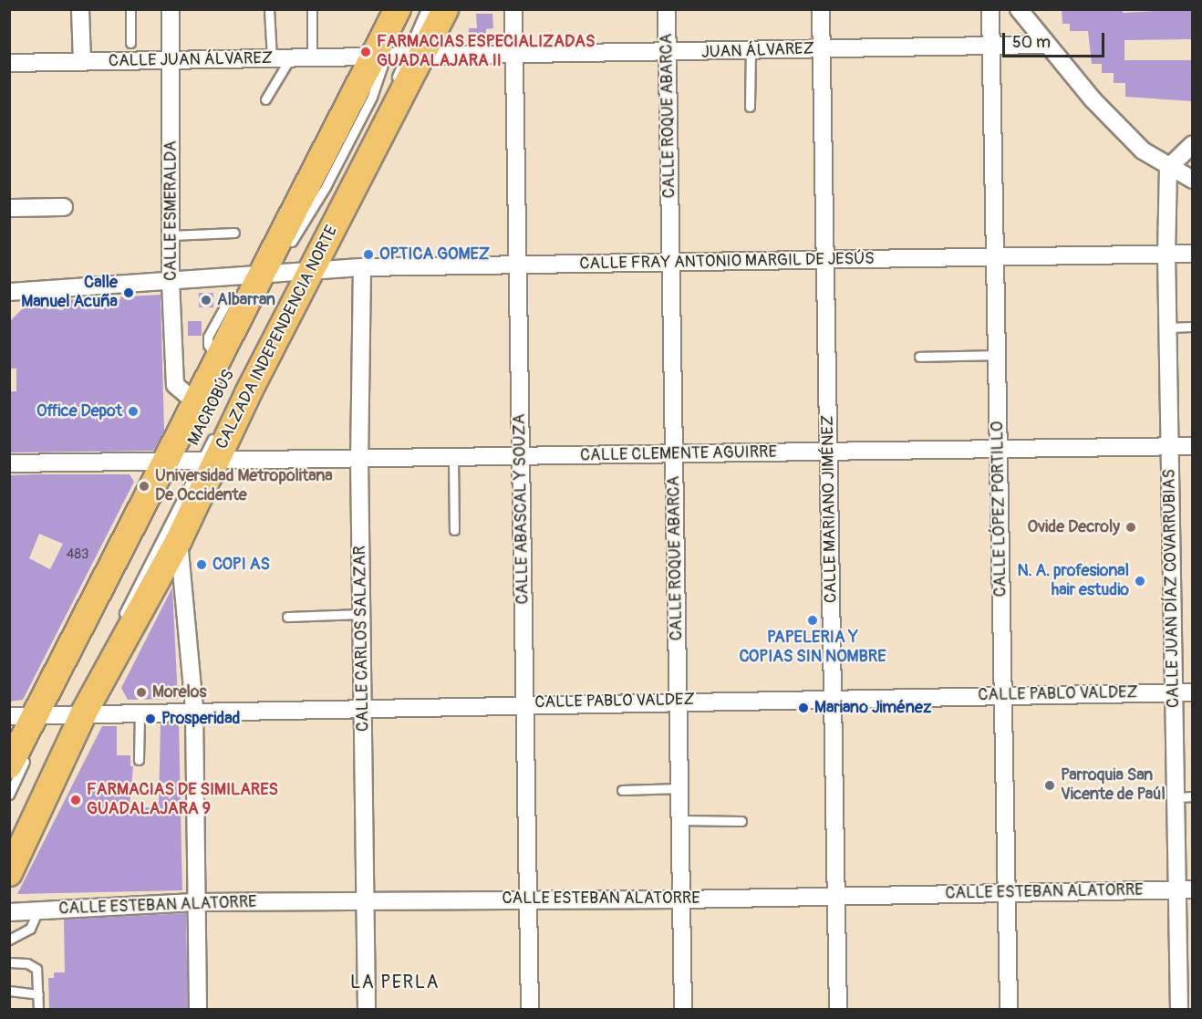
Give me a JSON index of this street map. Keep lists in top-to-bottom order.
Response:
{
  "streets": {
    "main road": ["CALZADA INDEPENDENCIA NORTE"],
    "street": [
      "JUAN ÁLVAREZ",
      "CALLE JUAN ÁLVAREZ",
      "CALLE ROQUE ABARCA",
      "CALLE ESMERALDA",
      "CALLE FRAY ANTONIO MARGIL DE JESÚS",
      "CALLE CLEMENTE AGUIRRE",
      "CALLE ABASCAL Y SOUZA",
      "CALLE MARIANO JIMÉNEZ",
      "CALLE LÓPEZ PORTILLO",
      "CALLE JUAN DÍAZ COVARRUBIAS",
      "CALLE CARLOS SALAZAR",
      "CALLE PABLO VALDEZ",
      "CALLE ESTEBAN ALATORRE"
    ],
    "lane": ["MACROBÚS"]
  },
  "crossings": [
    ["JUAN ÁLVAREZ", "CALLE JUAN ÁLVAREZ"],
    ["JUAN ÁLVAREZ", "CALLE ROQUE ABARCA"],
    ["JUAN ÁLVAREZ", "CALZADA INDEPENDENCIA NORTE"],
    ["JUAN ÁLVAREZ", "CALLE ABASCAL Y SOUZA"],
    ["JUAN ÁLVAREZ", "CALLE MARIANO JIMÉNEZ"],
    ["JUAN ÁLVAREZ", "CALLE LÓPEZ PORTILLO"],
    ["CALLE JUAN ÁLVAREZ", "CALLE ESMERALDA"],
    ["CALLE ROQUE ABARCA", "CALLE FRAY ANTONIO MARGIL DE JESÚS"],
    ["CALLE ROQUE ABARCA", "CALLE CLEMENTE AGUIRRE"],
    ["CALLE ROQUE ABARCA", "CALLE PABLO VALDEZ"],
    ["CALLE ROQUE ABARCA", "CALLE ESTEBAN ALATORRE"],
    ["CALLE FRAY ANTONIO MARGIL DE JESÚS", "CALZADA INDEPENDENCIA NORTE"],
    ["CALLE FRAY ANTONIO MARGIL DE JESÚS", "MACROBÚS"],
    ["CALLE FRAY ANTONIO MARGIL DE JESÚS", "CALLE ABASCAL Y SOUZA"],
    ["CALLE FRAY ANTONIO MARGIL DE JESÚS", "CALLE MARIANO JIMÉNEZ"],
    ["CALLE FRAY ANTONIO MARGIL DE JESÚS", "CALLE LÓPEZ PORTILLO"],
    ["CALLE FRAY ANTONIO MARGIL DE JESÚS", "CALLE JUAN DÍAZ COVARRUBIAS"],
    ["CALLE FRAY ANTONIO MARGIL DE JESÚS", "CALLE CARLOS SALAZAR"],
    ["CALZADA INDEPENDENCIA NORTE", "MACROBÚS"],
    ["CALZADA INDEPENDENCIA NORTE", "CALLE CLEMENTE AGUIRRE"],
    ["CALZADA INDEPENDENCIA NORTE", "CALLE PABLO VALDEZ"],
    ["MACROBÚS", "CALLE CLEMENTE AGUIRRE"],
    ["CALLE CLEMENTE AGUIRRE", "CALLE ABASCAL Y SOUZA"],
    ["CALLE CLEMENTE AGUIRRE", "CALLE MARIANO JIMÉNEZ"],
    ["CALLE CLEMENTE AGUIRRE", "CALLE LÓPEZ PORTILLO"],
    ["CALLE CLEMENTE AGUIRRE", "CALLE JUAN DÍAZ COVARRUBIAS"],
    ["CALLE CLEMENTE AGUIRRE", "CALLE CARLOS SALAZAR"],
    ["CALLE ABASCAL Y SOUZA", "CALLE PABLO VALDEZ"],
    ["CALLE ABASCAL Y SOUZA", "CALLE ESTEBAN ALATORRE"],
    ["CALLE MARIANO JIMÉNEZ", "CALLE PABLO VALDEZ"],
    ["CALLE MARIANO JIMÉNEZ", "CALLE ESTEBAN ALATORRE"],
    ["CALLE LÓPEZ PORTILLO", "CALLE PABLO VALDEZ"],
    ["CALLE LÓPEZ PORTILLO", "CALLE ESTEBAN ALATORRE"],
    ["CALLE JUAN DÍAZ COVARRUBIAS", "CALLE PABLO VALDEZ"],
    ["CALLE JUAN DÍAZ COVARRUBIAS", "CALLE ESTEBAN ALATORRE"],
    ["CALLE CARLOS SALAZAR", "CALLE PABLO VALDEZ"],
    ["CALLE CARLOS SALAZAR", "CALLE ESTEBAN ALATORRE"]
  ],
  "districts": ["LA PERLA"],
  "places": [
    "FARMACIAS ESPECIALIZADAS GUADALAJARA II",
    "OPTICA GOMEZ",
    "Calle Manuel Acuña",
    "Albarran",
    "Office Depot",
    "Universidad Metropolitana De Occidente",
    "Ovide Decroly",
    "COPI AS",
    "N. A. profesional hair estudio",
    "PAPELERIA Y COPIAS SIN NOMBRE",
    "Morelos",
    "Mariano Jiménez",
    "Prosperidad",
    "Parroquia San Vicente de Paúl",
    "FARMACIAS DE SIMILARES GUADALAJARA 9"
  ],
  "house_numbers": ["483"],
  "scale_bar": "50 m"
}
